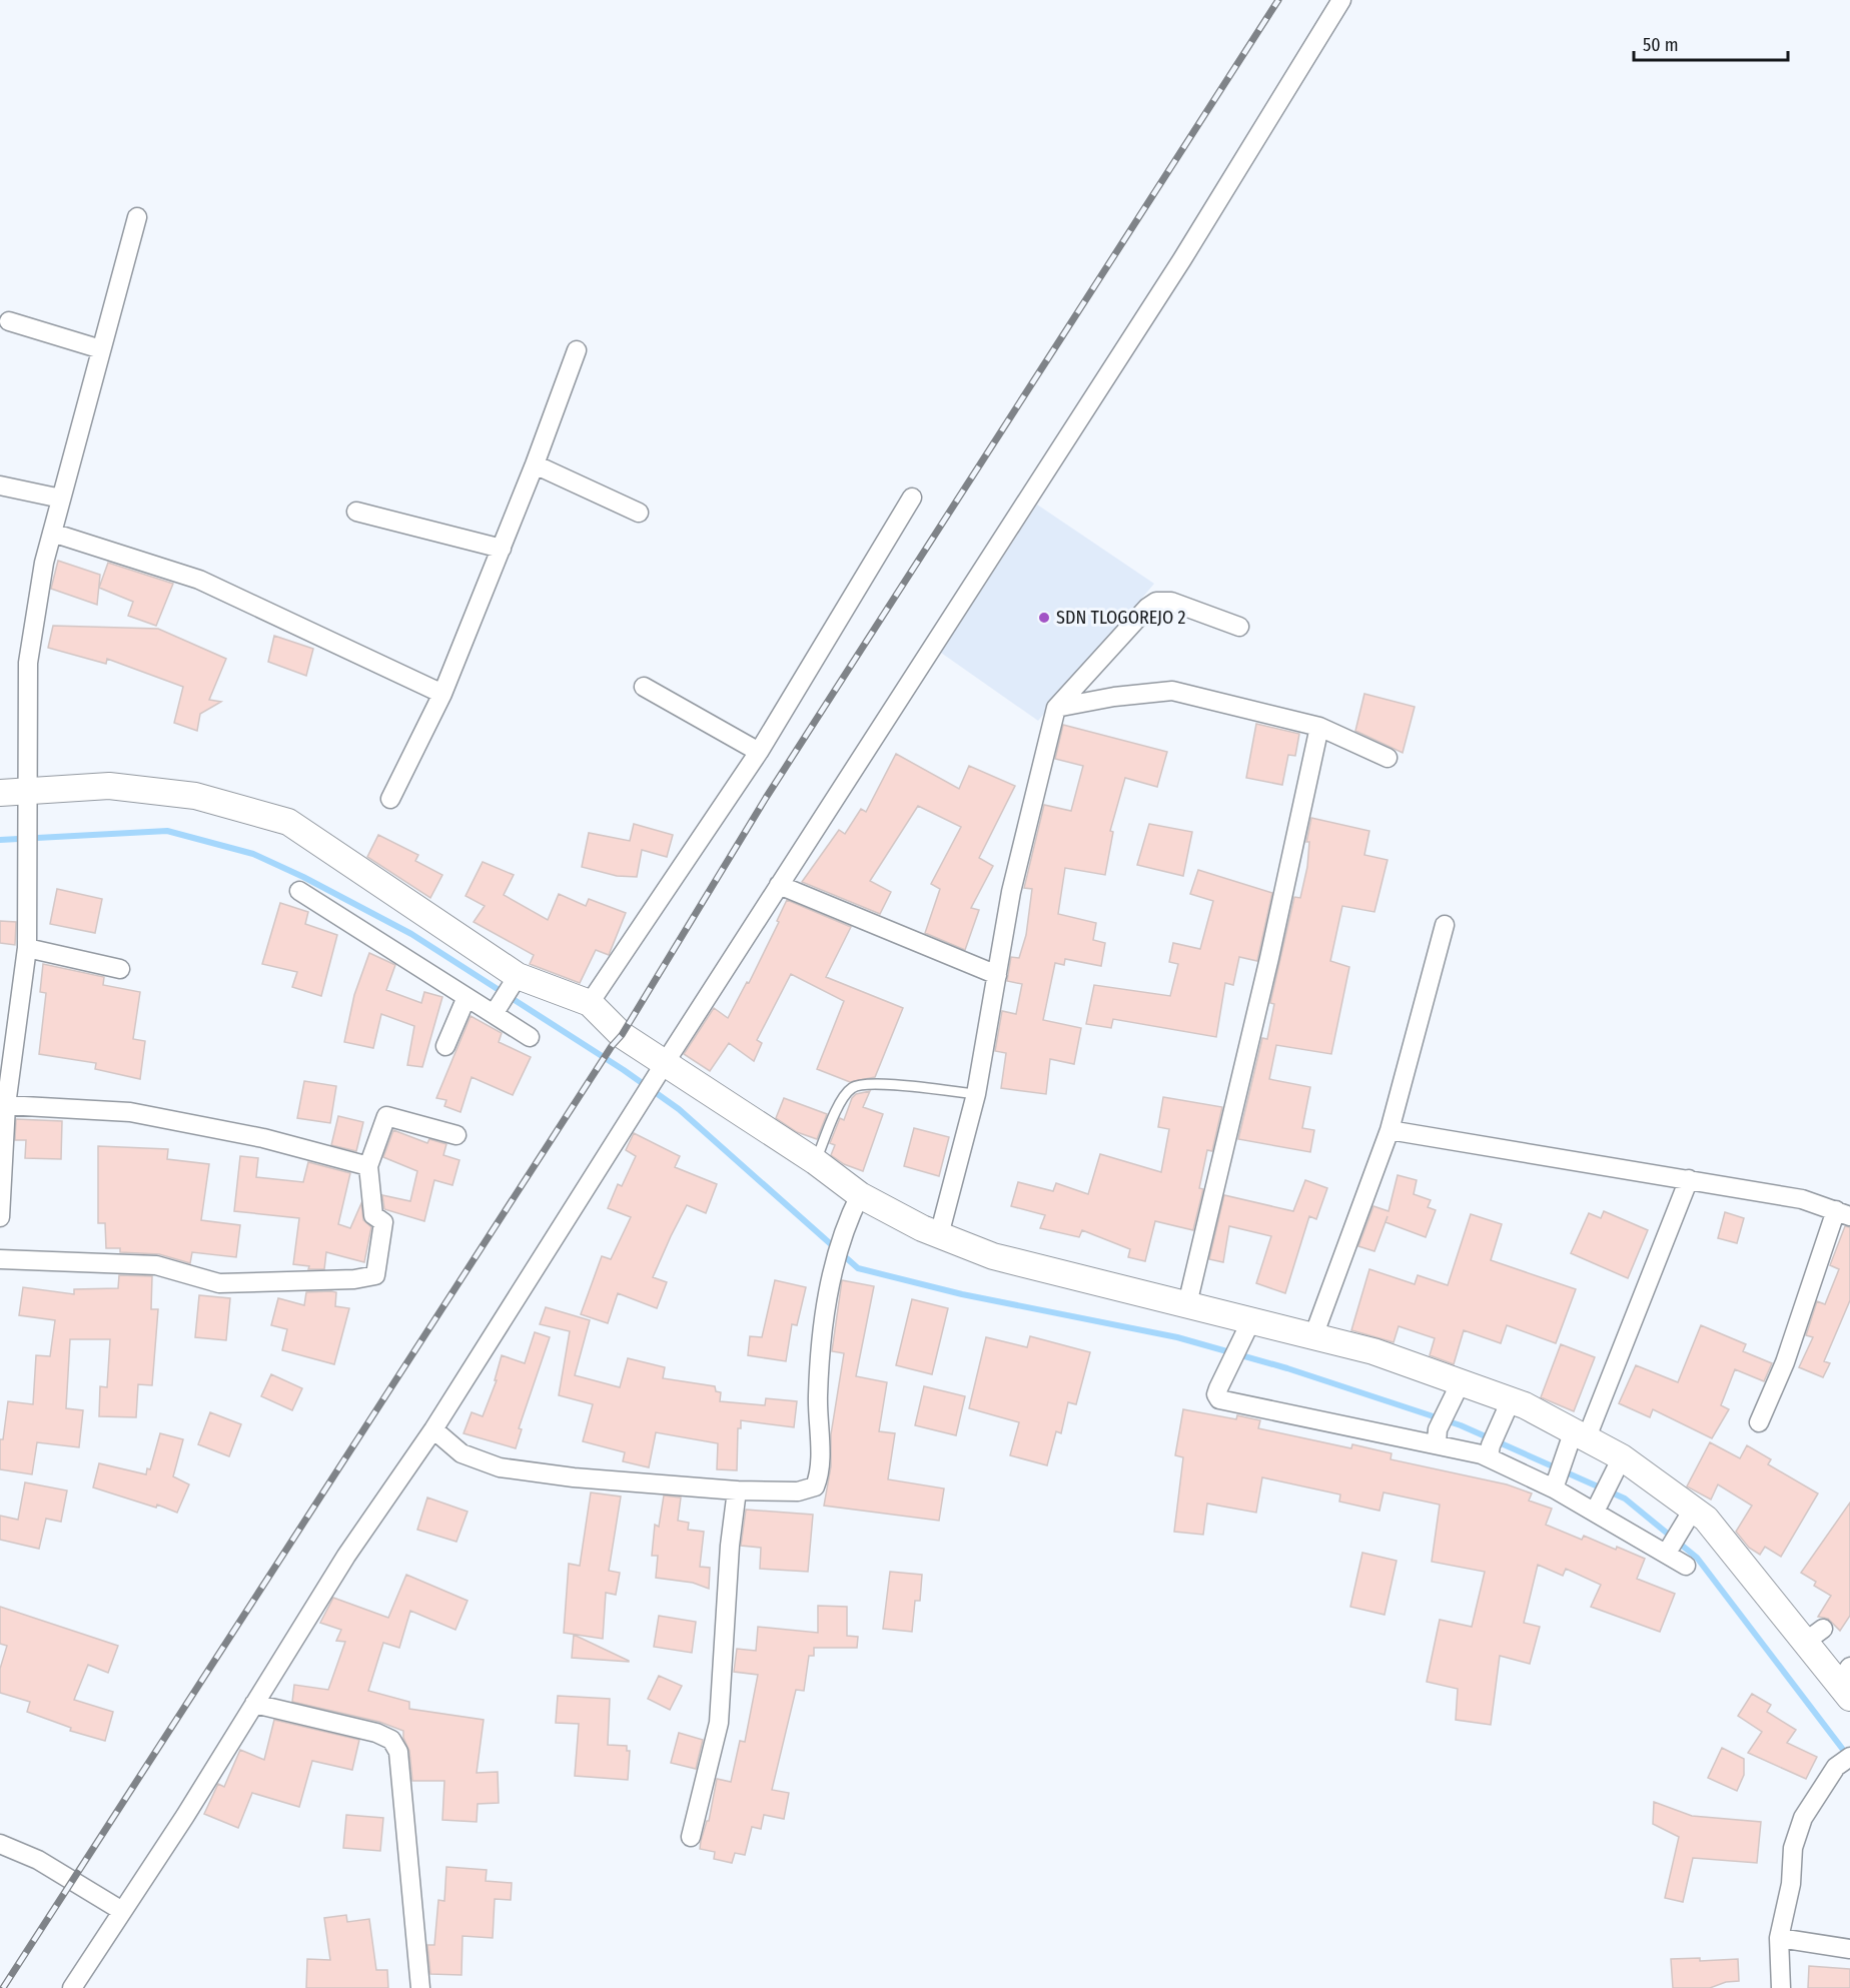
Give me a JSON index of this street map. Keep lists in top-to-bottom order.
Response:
{
  "places": ["SDN TLOGOREJO 2"],
  "scale_bar": "50 m"
}
